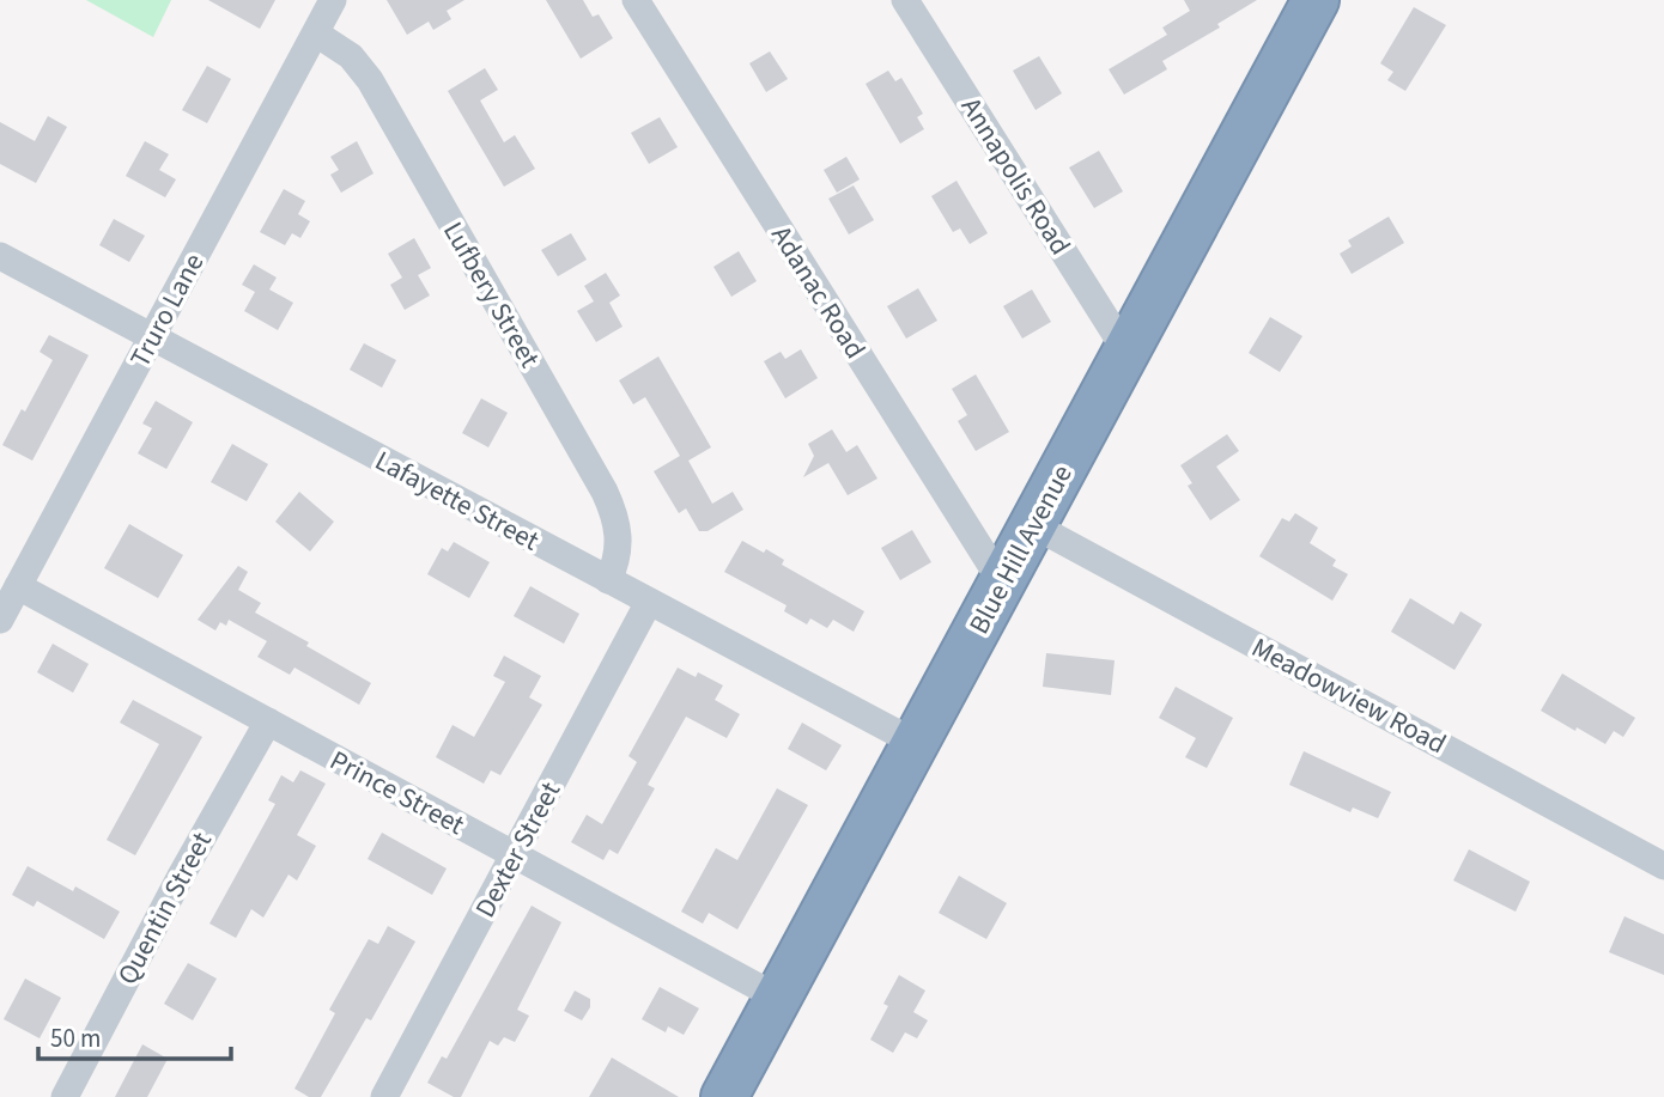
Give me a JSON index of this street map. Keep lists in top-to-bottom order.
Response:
{
  "streets": {
    "highway": ["Blue Hill Avenue"],
    "street": [
      "Annapolis Road",
      "Adanac Road",
      "Lufbery Street",
      "Truro Lane",
      "Lafayette Street",
      "Meadowview Road",
      "Prince Street",
      "Dexter Street",
      "Quentin Street"
    ]
  },
  "crossings": [
    ["Annapolis Road", "Blue Hill Avenue"],
    ["Adanac Road", "Blue Hill Avenue"],
    ["Lufbery Street", "Truro Lane"],
    ["Lufbery Street", "Lafayette Street"],
    ["Truro Lane", "Lafayette Street"],
    ["Truro Lane", "Prince Street"],
    ["Lafayette Street", "Blue Hill Avenue"],
    ["Lafayette Street", "Dexter Street"],
    ["Blue Hill Avenue", "Meadowview Road"],
    ["Blue Hill Avenue", "Prince Street"],
    ["Prince Street", "Dexter Street"],
    ["Prince Street", "Quentin Street"]
  ],
  "scale_bar": "50 m"
}
